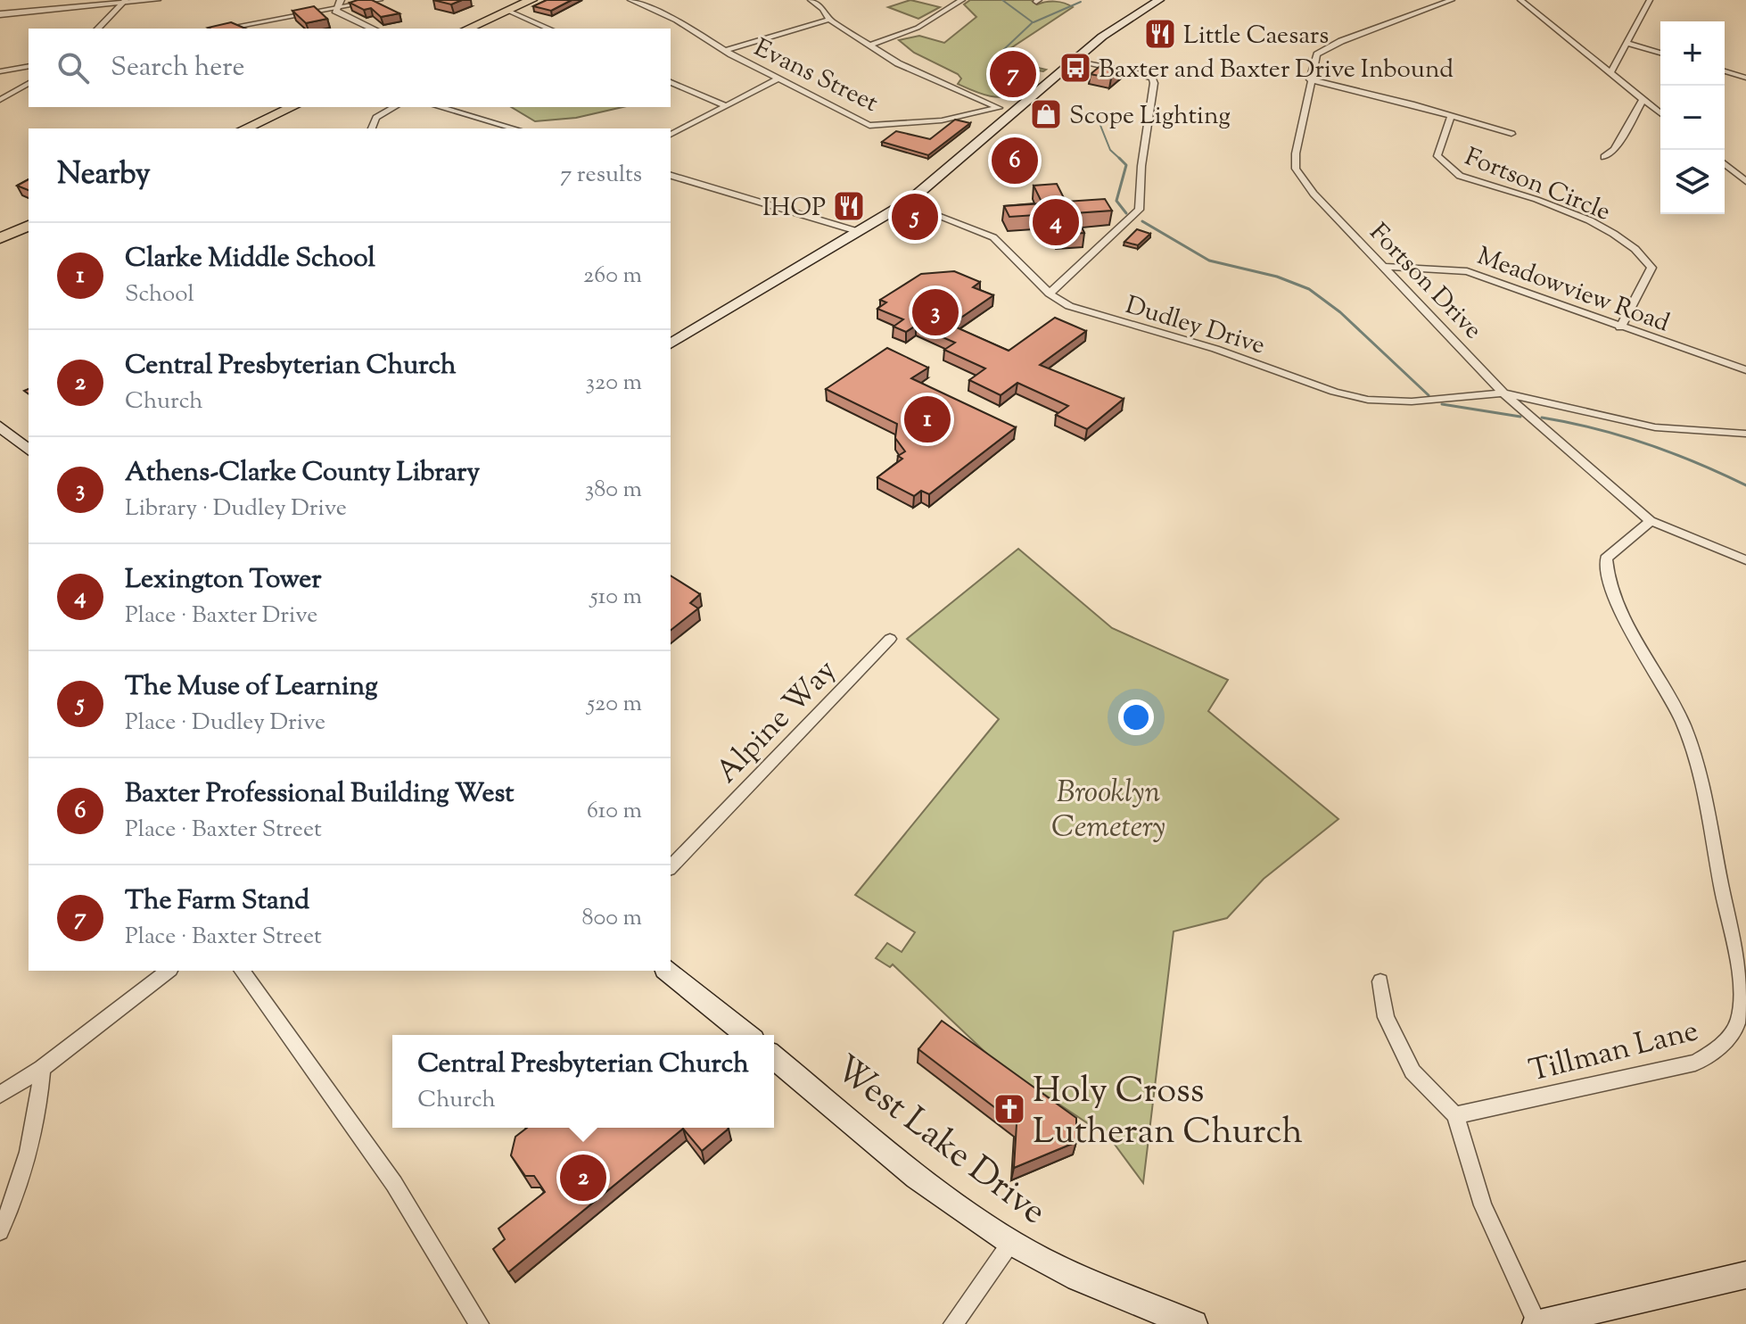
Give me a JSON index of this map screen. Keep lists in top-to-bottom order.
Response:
{
  "streets": {
    "main road": ["West Lake Drive"],
    "street": [
      "Evans Street",
      "Fortson Circle",
      "Fortson Drive",
      "Meadowview Road",
      "Dudley Drive",
      "Alpine Way",
      "Tillman Lane"
    ]
  },
  "crossings": [
    ["Fortson Circle", "Fortson Drive"],
    ["Fortson Circle", "Meadowview Road"],
    ["Fortson Drive", "Meadowview Road"],
    ["Fortson Drive", "Dudley Drive"],
    ["Fortson Drive", "Tillman Lane"]
  ],
  "parks": ["Brooklyn Cemetery"],
  "places": {
    "restaurant": ["Little Caesars", "IHOP"],
    "bus stop": ["Baxter and Baxter Drive Inbound"],
    "shop": ["Scope Lighting"],
    "church": ["Holy Cross Lutheran Church"]
  },
  "page": {
    "map_buttons": ["+", "−"],
    "search": "Search here",
    "pins": [
      "7",
      "6",
      "5",
      "4",
      "3",
      "1",
      "2"
    ],
    "heading": ["Nearby", "7 results"],
    "list": [
      {
        "mark": "1",
        "name": "Clarke Middle School",
        "note": "School",
        "value": "260 m"
      },
      {
        "mark": "2",
        "name": "Central Presbyterian Church",
        "note": "Church",
        "value": "320 m"
      },
      {
        "mark": "3",
        "name": "Athens-Clarke County Library",
        "note": "Library · Dudley Drive",
        "value": "380 m"
      },
      {
        "mark": "4",
        "name": "Lexington Tower",
        "note": "Place · Baxter Drive",
        "value": "510 m"
      },
      {
        "mark": "5",
        "name": "The Muse of Learning",
        "note": "Place · Dudley Drive",
        "value": "520 m"
      },
      {
        "mark": "6",
        "name": "Baxter Professional Building West",
        "note": "Place · Baxter Street",
        "value": "610 m"
      },
      {
        "mark": "7",
        "name": "The Farm Stand",
        "note": "Place · Baxter Street",
        "value": "800 m"
      }
    ],
    "popup": ["Central Presbyterian Church", "Church"]
  }
}
